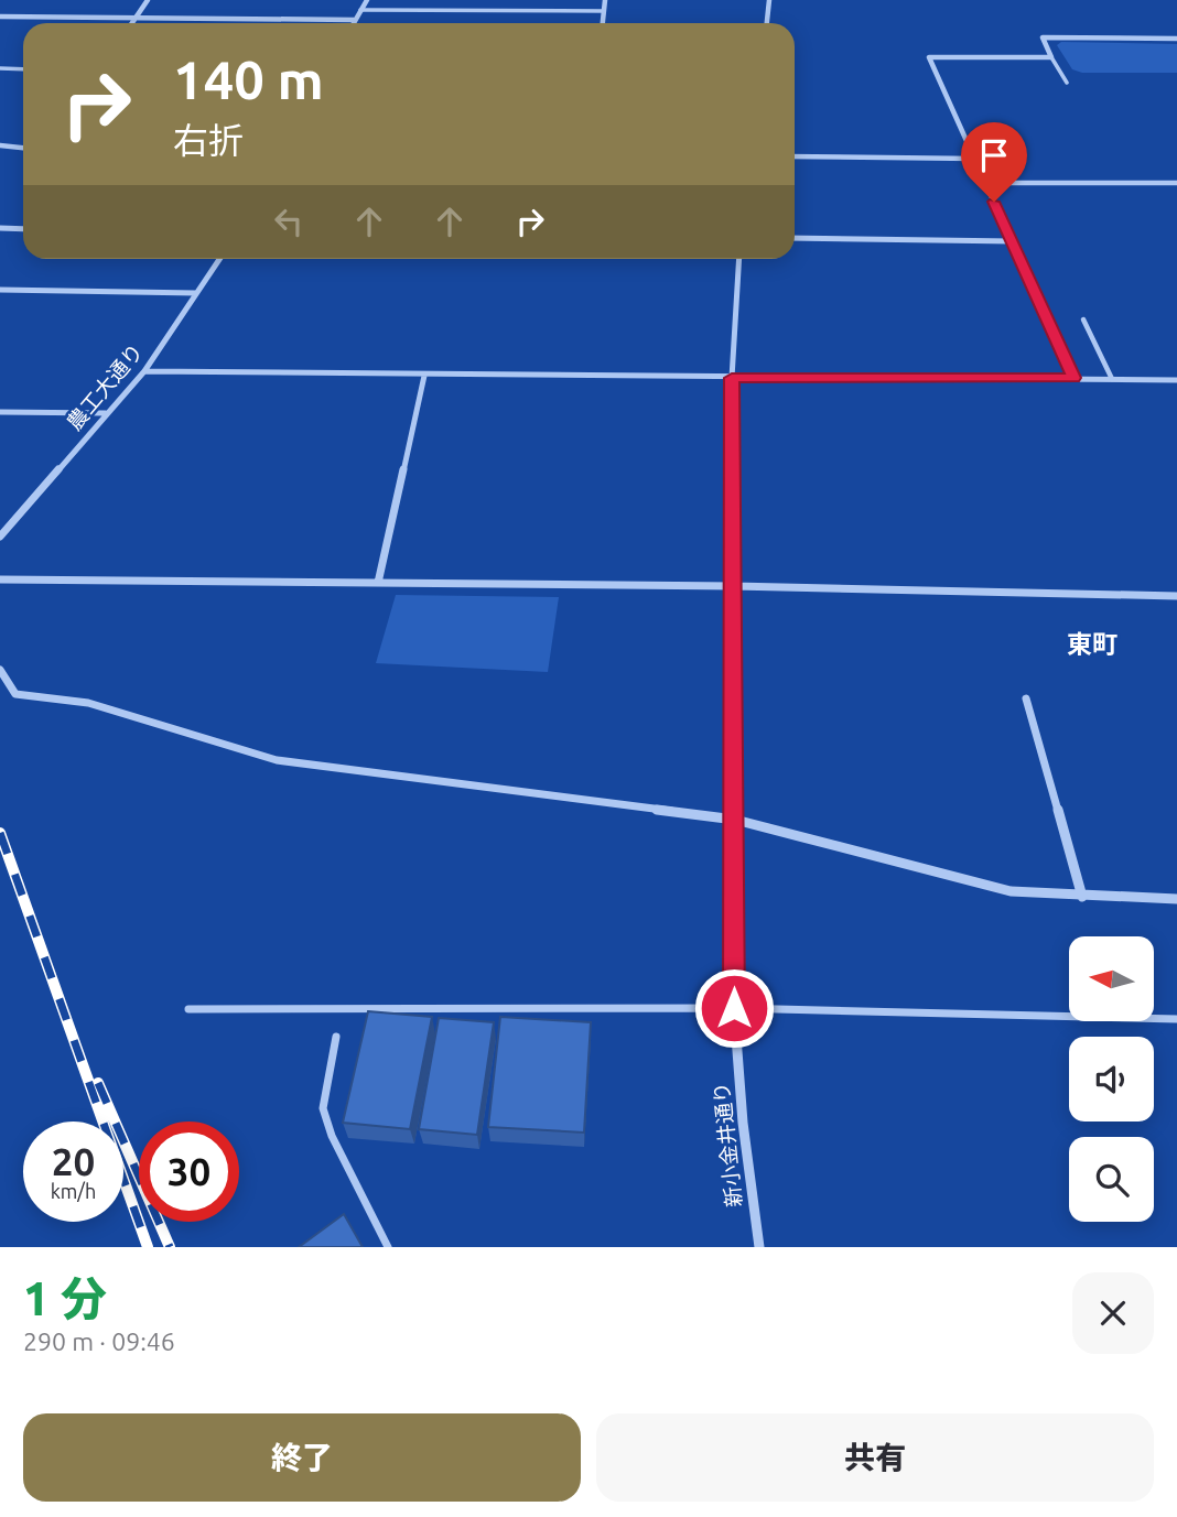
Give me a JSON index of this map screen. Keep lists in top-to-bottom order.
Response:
{
  "streets": {
    "street": ["農工大通り", "新小金井通り"]
  },
  "districts": ["東町"],
  "north": "left",
  "page": {
    "turn": ["140 m", "右折"],
    "speed": "20 km/h",
    "limit": "30",
    "heading": ["1 分", "290 m · 09:46"],
    "buttons": ["終了", "共有"]
  }
}
